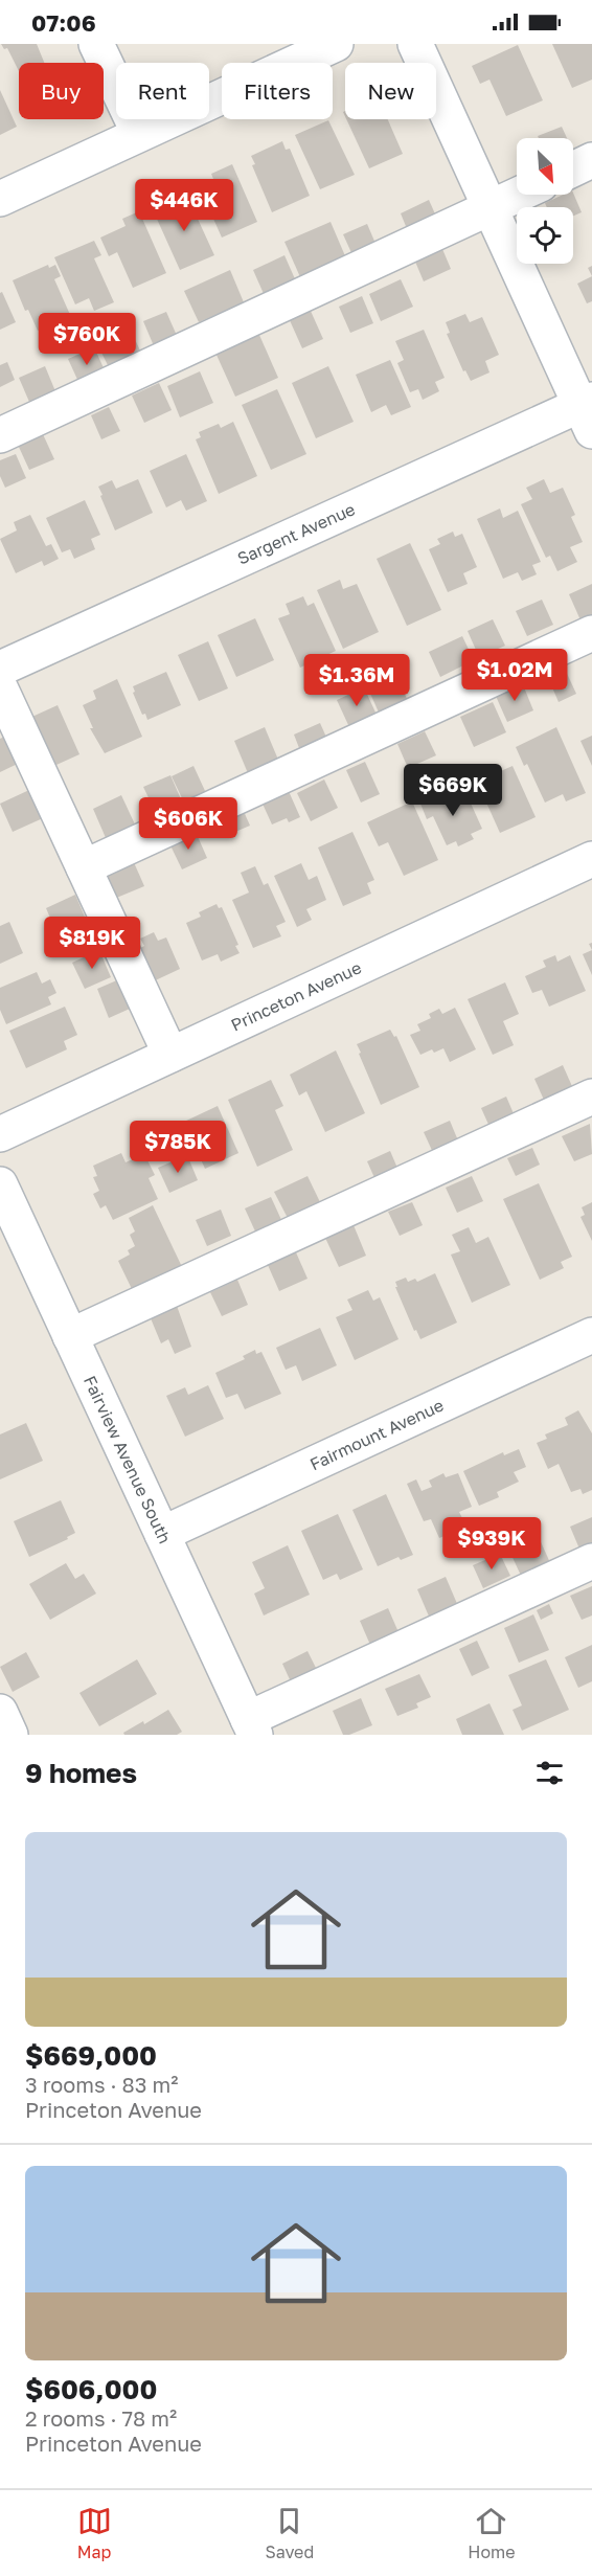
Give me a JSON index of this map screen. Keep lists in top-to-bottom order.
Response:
{
  "streets": {
    "street": [
      "Sargent Avenue",
      "Princeton Avenue",
      "Fairmount Avenue",
      "Fairview Avenue South"
    ]
  },
  "crossings": [
    ["Fairmount Avenue", "Fairview Avenue South"]
  ],
  "north": "bottom right",
  "page": {
    "status": "07:06",
    "chip": [
      "Buy",
      "Rent",
      "Filters",
      "New"
    ],
    "price": [
      "$446K",
      "$760K",
      "$1.02M",
      "$1.36M",
      "$669K",
      "$606K",
      "$819K",
      "$785K",
      "$939K"
    ],
    "heading": "9 homes",
    "list": [
      {
        "name": "$669,000",
        "note": "3 rooms · 83 m² · Princeton Avenue"
      },
      {
        "name": "$606,000",
        "note": "2 rooms · 78 m² · Princeton Avenue"
      }
    ],
    "tabs": ["Map", "Saved", "Home"]
  }
}
